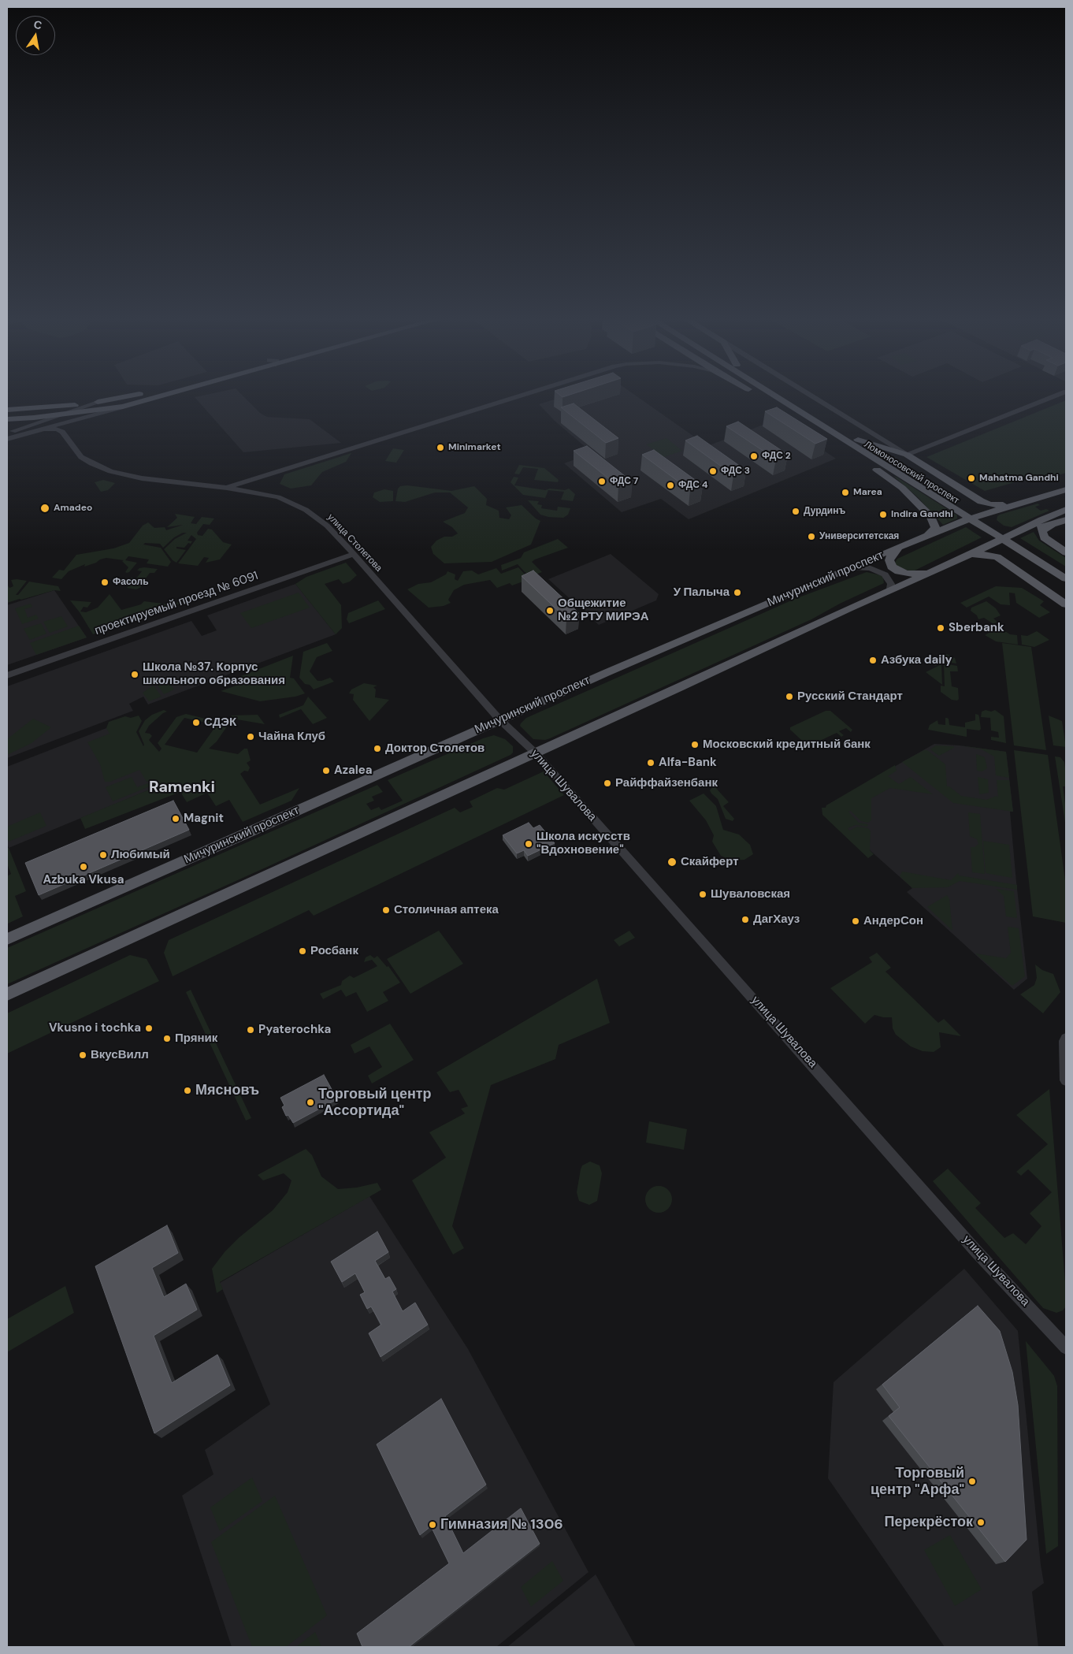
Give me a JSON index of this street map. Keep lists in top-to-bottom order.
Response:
{
  "streets": {
    "main road": ["Ломоносовский проспект", "Мичуринский проспект"],
    "street": ["улица Столетова", "проектируемый проезд № 6091", "улица Шувалова"]
  },
  "crossings": [
    ["Ломоносовский проспект", "Мичуринский проспект"],
    ["улица Столетова", "Мичуринский проспект"],
    ["улица Столетова", "проектируемый проезд № 6091"],
    ["улица Столетова", "улица Шувалова"],
    ["Мичуринский проспект", "улица Шувалова"]
  ],
  "districts": ["Ramenki"],
  "places": [
    "Minimarket",
    "ФДС 2",
    "ФДС 3",
    "Mahatma Gandhi",
    "ФДС 7",
    "ФДС 4",
    "Marea",
    "Amadeo",
    "Дурдинъ",
    "Indira Gandhi",
    "Университетская",
    "Фасоль",
    "У Палыча",
    "Общежитие №2 РТУ МИРЭА",
    "Sberbank",
    "Азбука daily",
    "Школа №37. Корпус школьного образования",
    "Русский Стандарт",
    "СДЭК",
    "Чайна Клуб",
    "Московский кредитный банк",
    "Доктор Столетов",
    "Alfa-Bank",
    "Azalea",
    "Райффайзенбанк",
    "Magnit",
    "Школа искусств \"Вдохновение\"",
    "Любимый",
    "Скайферт",
    "Azbuka Vkusa",
    "Шуваловская",
    "Столичная аптека",
    "ДагХауз",
    "АндерСон",
    "Росбанк",
    "Vkusno i tochka",
    "Pyaterochka",
    "Пряник",
    "ВкусВилл",
    "Мясновъ",
    "Торговый центр \"Ассортида\"",
    "Торговый центр \"Арфа\"",
    "Перекрёсток",
    "Гимназия № 1306"
  ],
  "north": "top"
}
